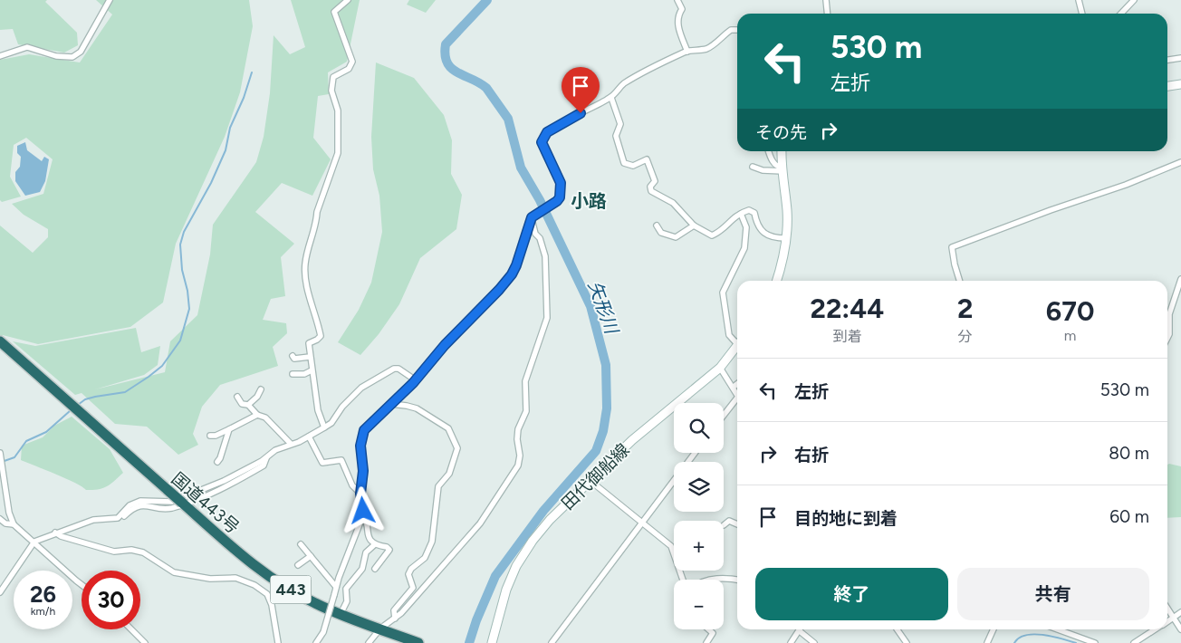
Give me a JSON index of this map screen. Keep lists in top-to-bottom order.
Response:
{
  "streets": {
    "highway": ["国道443号", "443"],
    "main road": ["田代御船線"]
  },
  "districts": ["小路"],
  "water": ["矢形川"],
  "page": {
    "turn": ["530 m", "左折"],
    "then": "その先",
    "eta": [
      "22:44",
      "到着",
      "2",
      "分",
      "670",
      "m"
    ],
    "list": [
      {
        "name": "左折",
        "value": "530 m"
      },
      {
        "name": "右折",
        "value": "80 m"
      },
      {
        "name": "目的地に到着",
        "value": "60 m"
      }
    ],
    "map_buttons": ["+", "−"],
    "buttons": ["終了", "共有"],
    "speed": "26 km/h",
    "limit": "30"
  }
}
